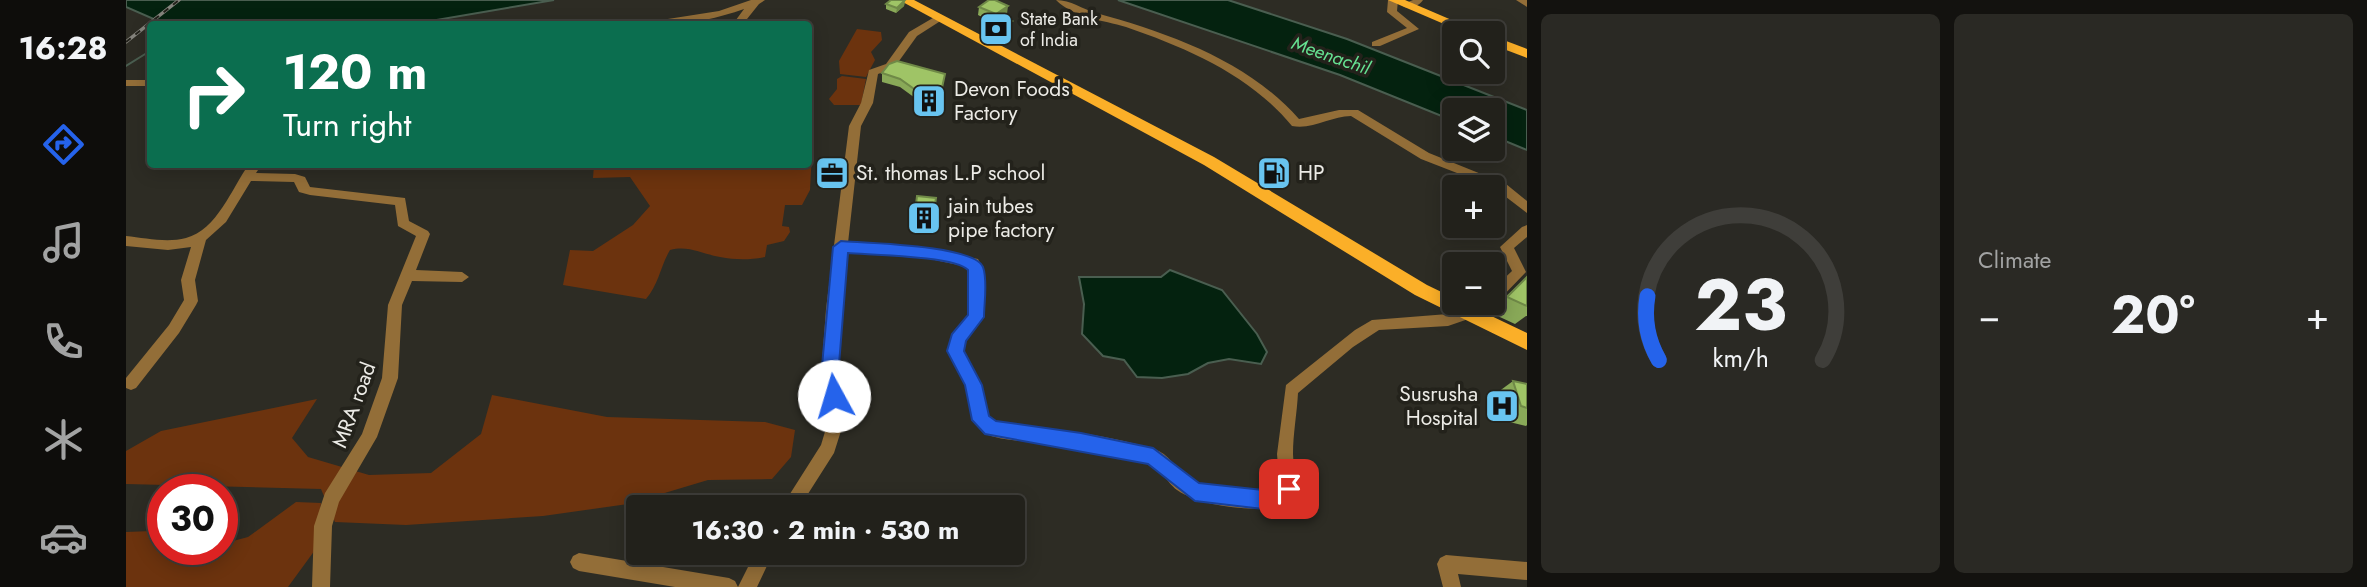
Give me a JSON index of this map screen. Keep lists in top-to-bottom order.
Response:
{
  "streets": {
    "street": ["MRA road"]
  },
  "water": ["Meenachil"],
  "places": {
    "bank": ["State Bank of India"],
    "building": ["Devon Foods Factory", "jain tubes pipe factory"],
    "office": ["St. thomas L.P school"],
    "fuel station": ["HP"],
    "hospital": ["Susrusha Hospital"]
  },
  "page": {
    "tabs": "16:28",
    "tile": "Climate",
    "map_buttons": ["+", "−"],
    "turn": ["120 m", "Turn right"],
    "heat": ["−", "20°", "+"],
    "limit": "30",
    "trip": "16:30 · 2 min · 530 m",
    "gauge": ["23", "km/h"]
  }
}
